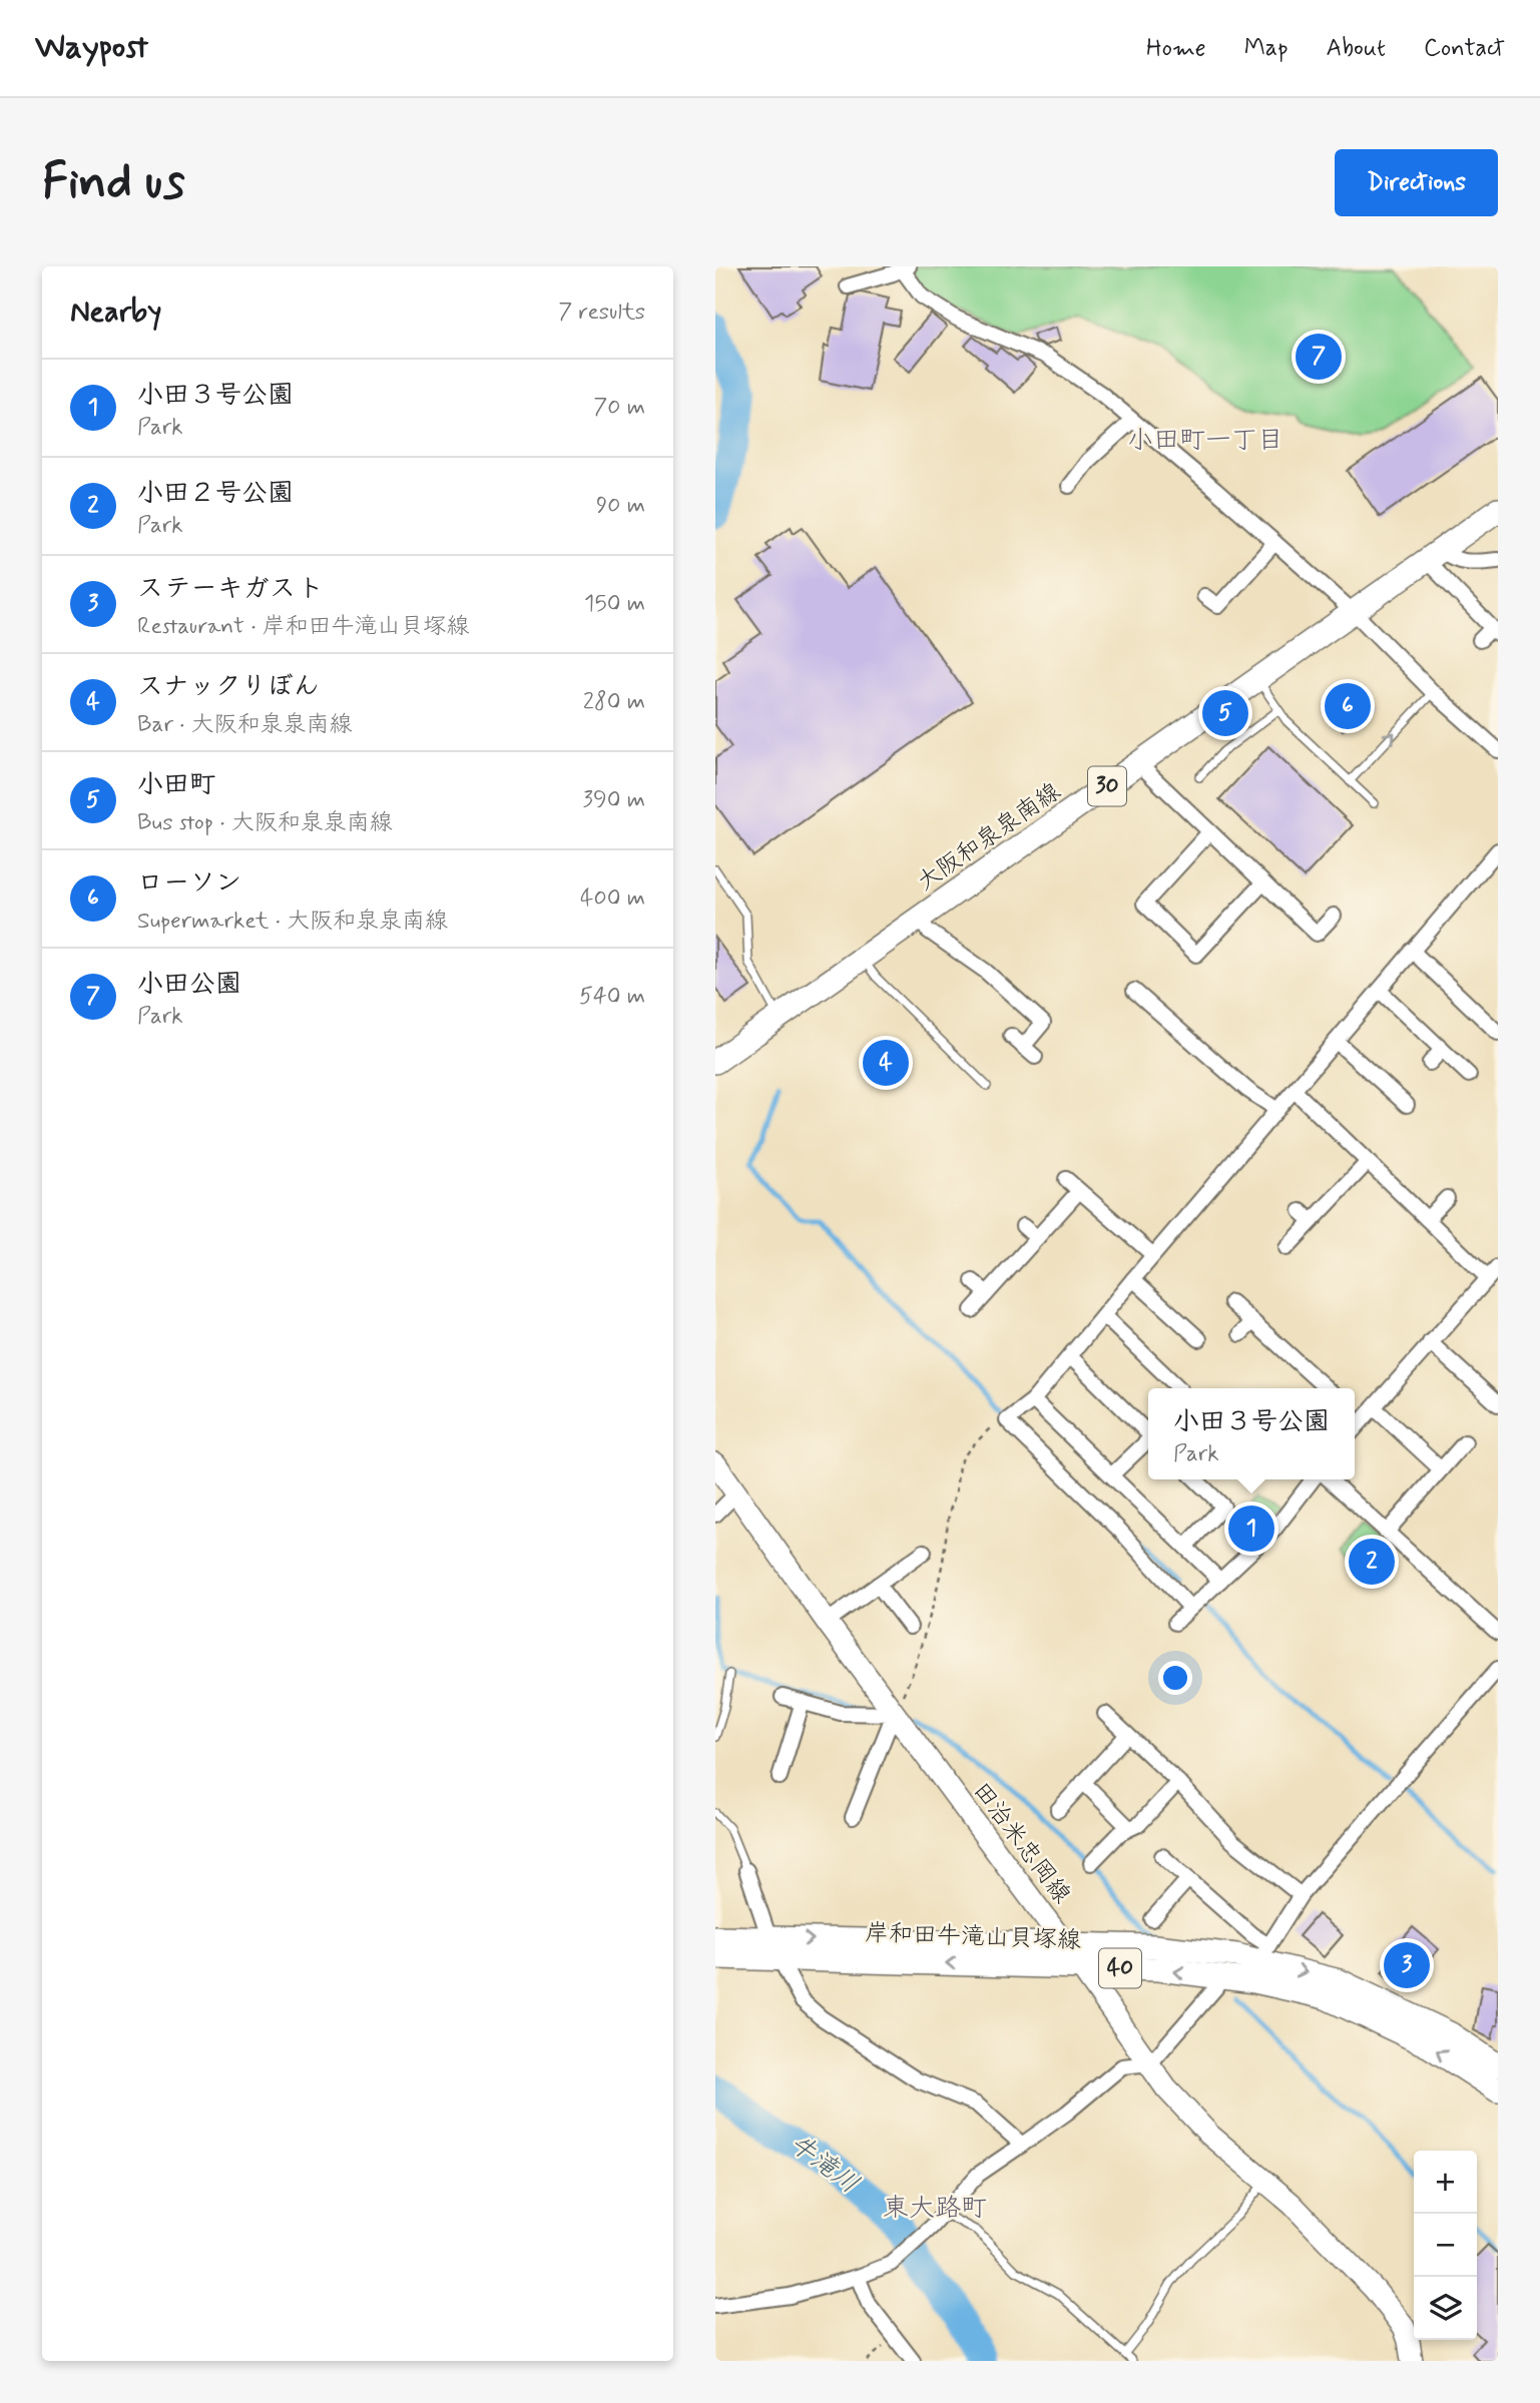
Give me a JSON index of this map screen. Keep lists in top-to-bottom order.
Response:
{
  "streets": {
    "main road": [
      "30",
      "大阪和泉泉南線",
      "田治米忠岡線",
      "岸和田牛滝山貝塚線",
      "40"
    ]
  },
  "crossings": [
    ["田治米忠岡線", "岸和田牛滝山貝塚線"]
  ],
  "districts": ["小田町一丁目", "東大路町"],
  "water": ["牛滝川"],
  "page": {
    "header": "Waypost",
    "nav": [
      "Home",
      "Map",
      "About",
      "Contact"
    ],
    "buttons": "Directions",
    "title": "Find us",
    "heading": ["Nearby", "7 results"],
    "pins": [
      "7",
      "6",
      "5",
      "4",
      "1",
      "2",
      "3"
    ],
    "list": [
      {
        "mark": "1",
        "name": "小田３号公園",
        "note": "Park",
        "value": "70 m"
      },
      {
        "mark": "2",
        "name": "小田２号公園",
        "note": "Park",
        "value": "90 m"
      },
      {
        "mark": "3",
        "name": "ステーキガスト",
        "note": "Restaurant · 岸和田牛滝山貝塚線",
        "value": "150 m"
      },
      {
        "mark": "4",
        "name": "スナックりぼん",
        "note": "Bar · 大阪和泉泉南線",
        "value": "280 m"
      },
      {
        "mark": "5",
        "name": "小田町",
        "note": "Bus stop · 大阪和泉泉南線",
        "value": "390 m"
      },
      {
        "mark": "6",
        "name": "ローソン",
        "note": "Supermarket · 大阪和泉泉南線",
        "value": "400 m"
      },
      {
        "mark": "7",
        "name": "小田公園",
        "note": "Park",
        "value": "540 m"
      }
    ],
    "popup": ["小田３号公園", "Park"],
    "map_buttons": ["+", "−"]
  }
}
